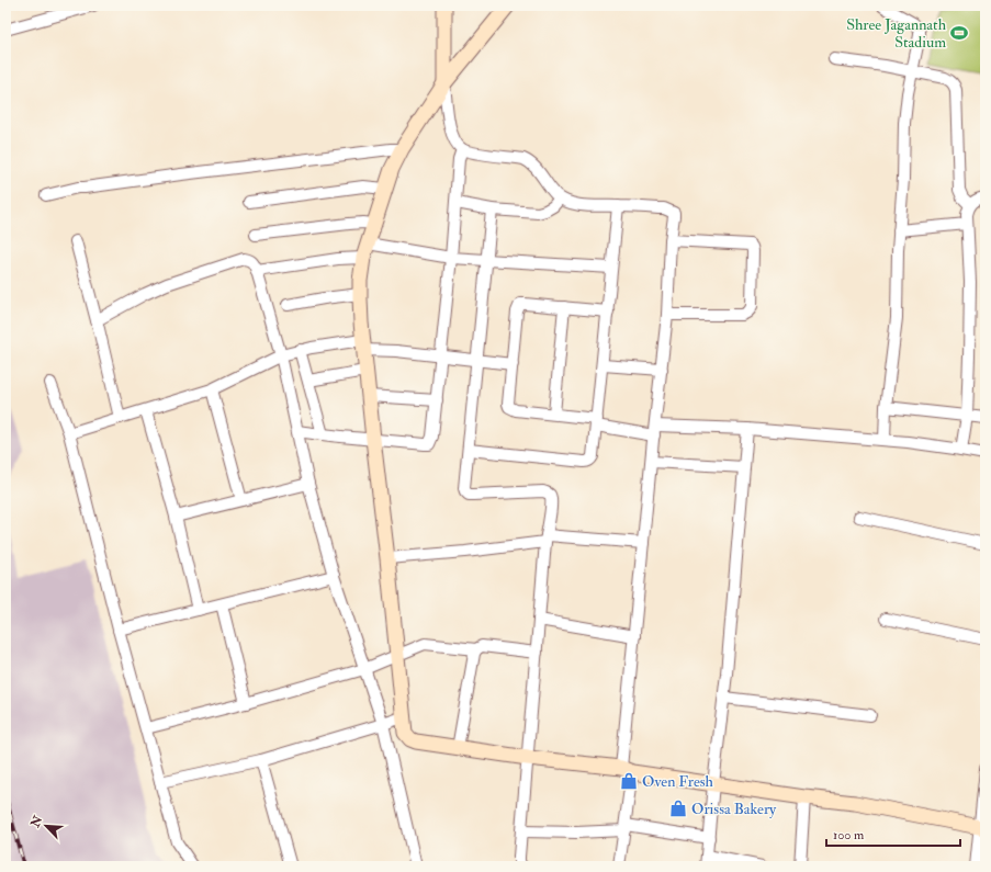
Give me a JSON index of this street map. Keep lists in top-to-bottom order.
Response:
{
  "places": {
    "sports": ["Shree Jagannath Stadium"],
    "shop": ["Oven Fresh", "Orissa Bakery"]
  },
  "scale_bar": "100 m",
  "north": "top left"
}
